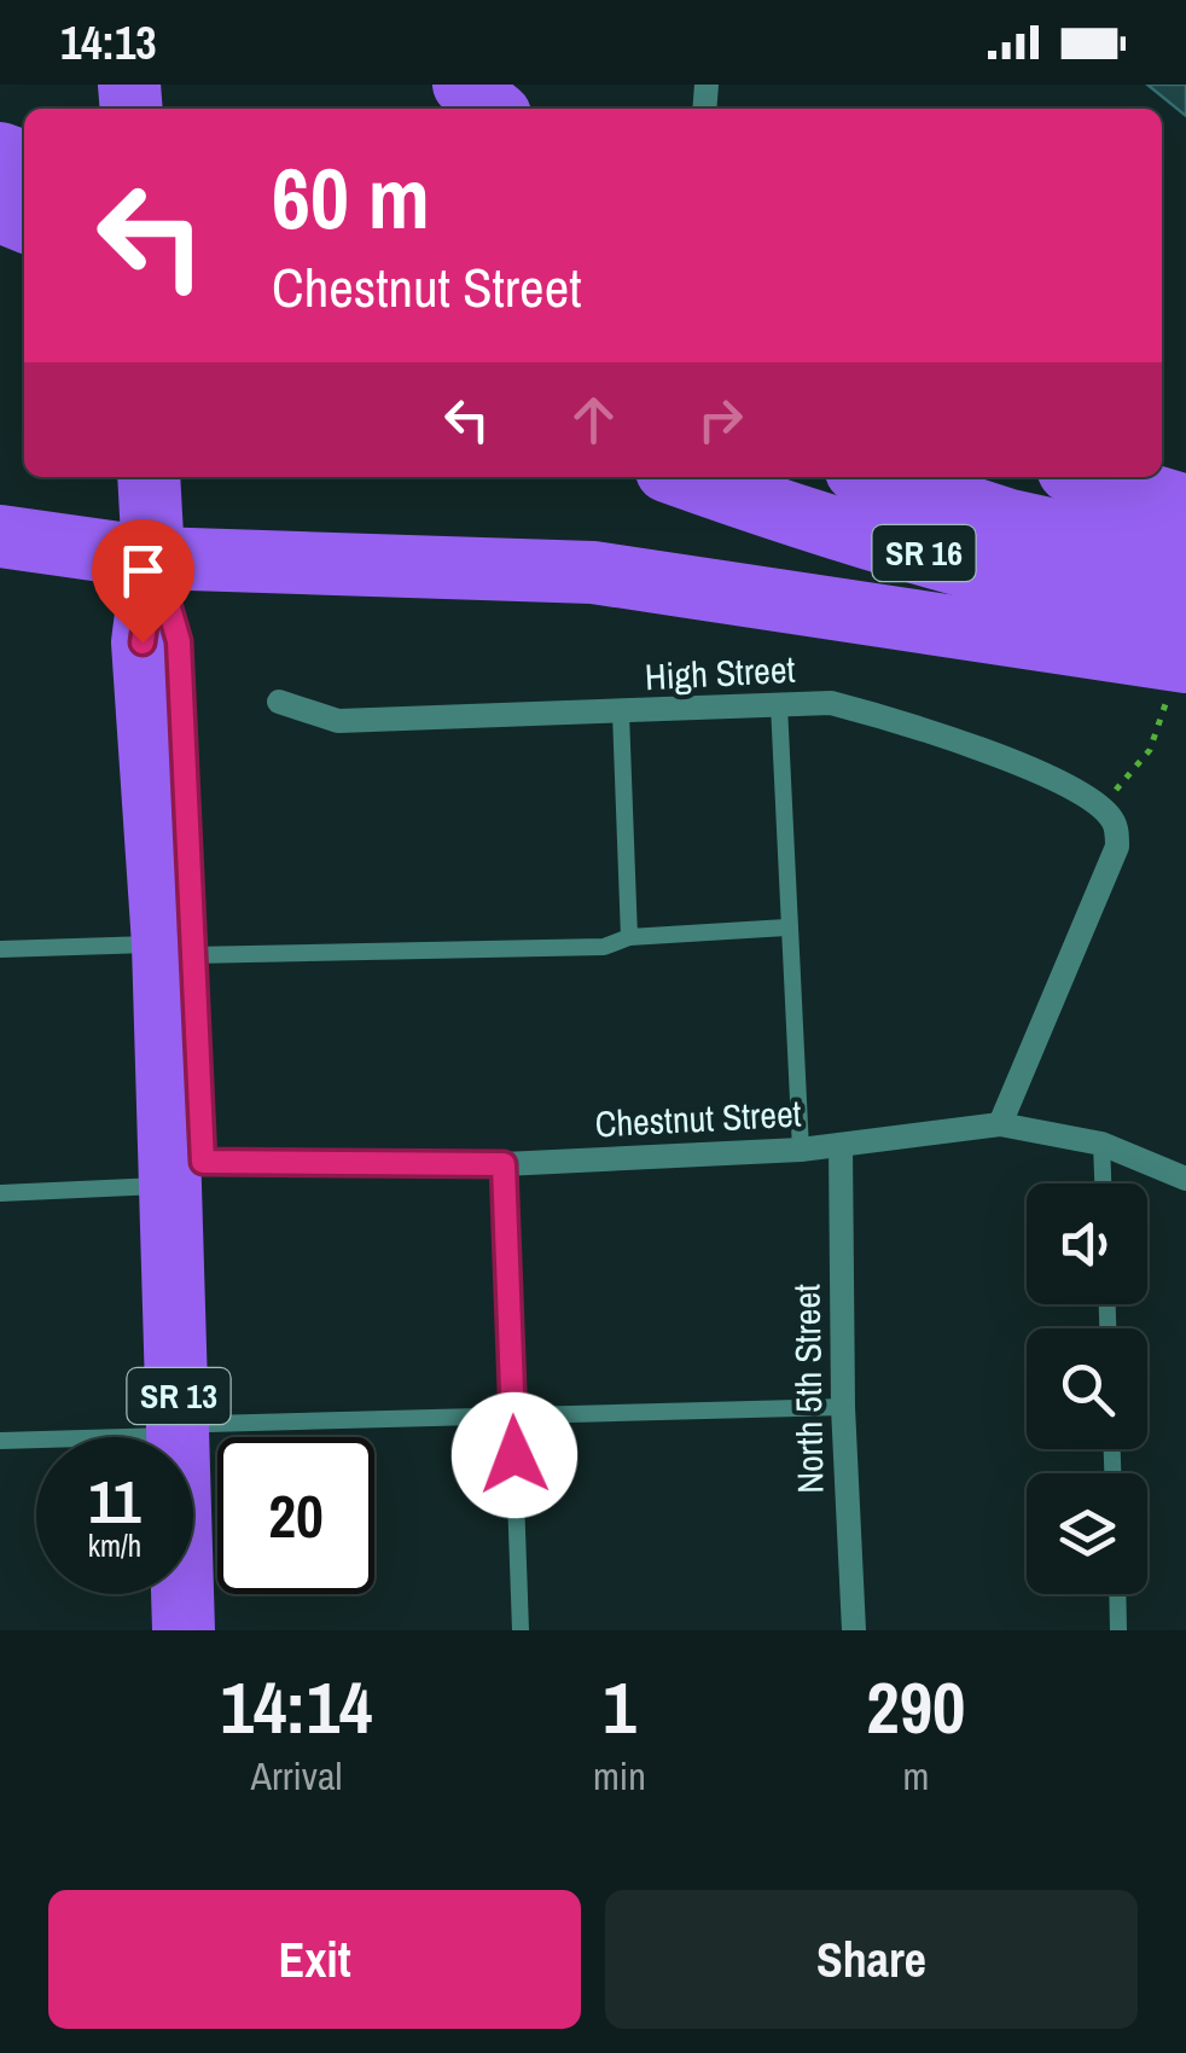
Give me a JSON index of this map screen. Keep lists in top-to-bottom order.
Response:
{
  "streets": {
    "highway": ["SR 16", "SR 13"],
    "street": ["High Street", "Chestnut Street", "North 5th Street"]
  },
  "crossings": [
    ["Chestnut Street", "North 5th Street"],
    ["Chestnut Street", "SR 13"]
  ],
  "page": {
    "status": "14:13",
    "turn": ["60 m", "Chestnut Street"],
    "speed": "11 km/h",
    "limit": "20",
    "eta": [
      "14:14",
      "Arrival",
      "1",
      "min",
      "290",
      "m"
    ],
    "buttons": ["Exit", "Share"]
  }
}
